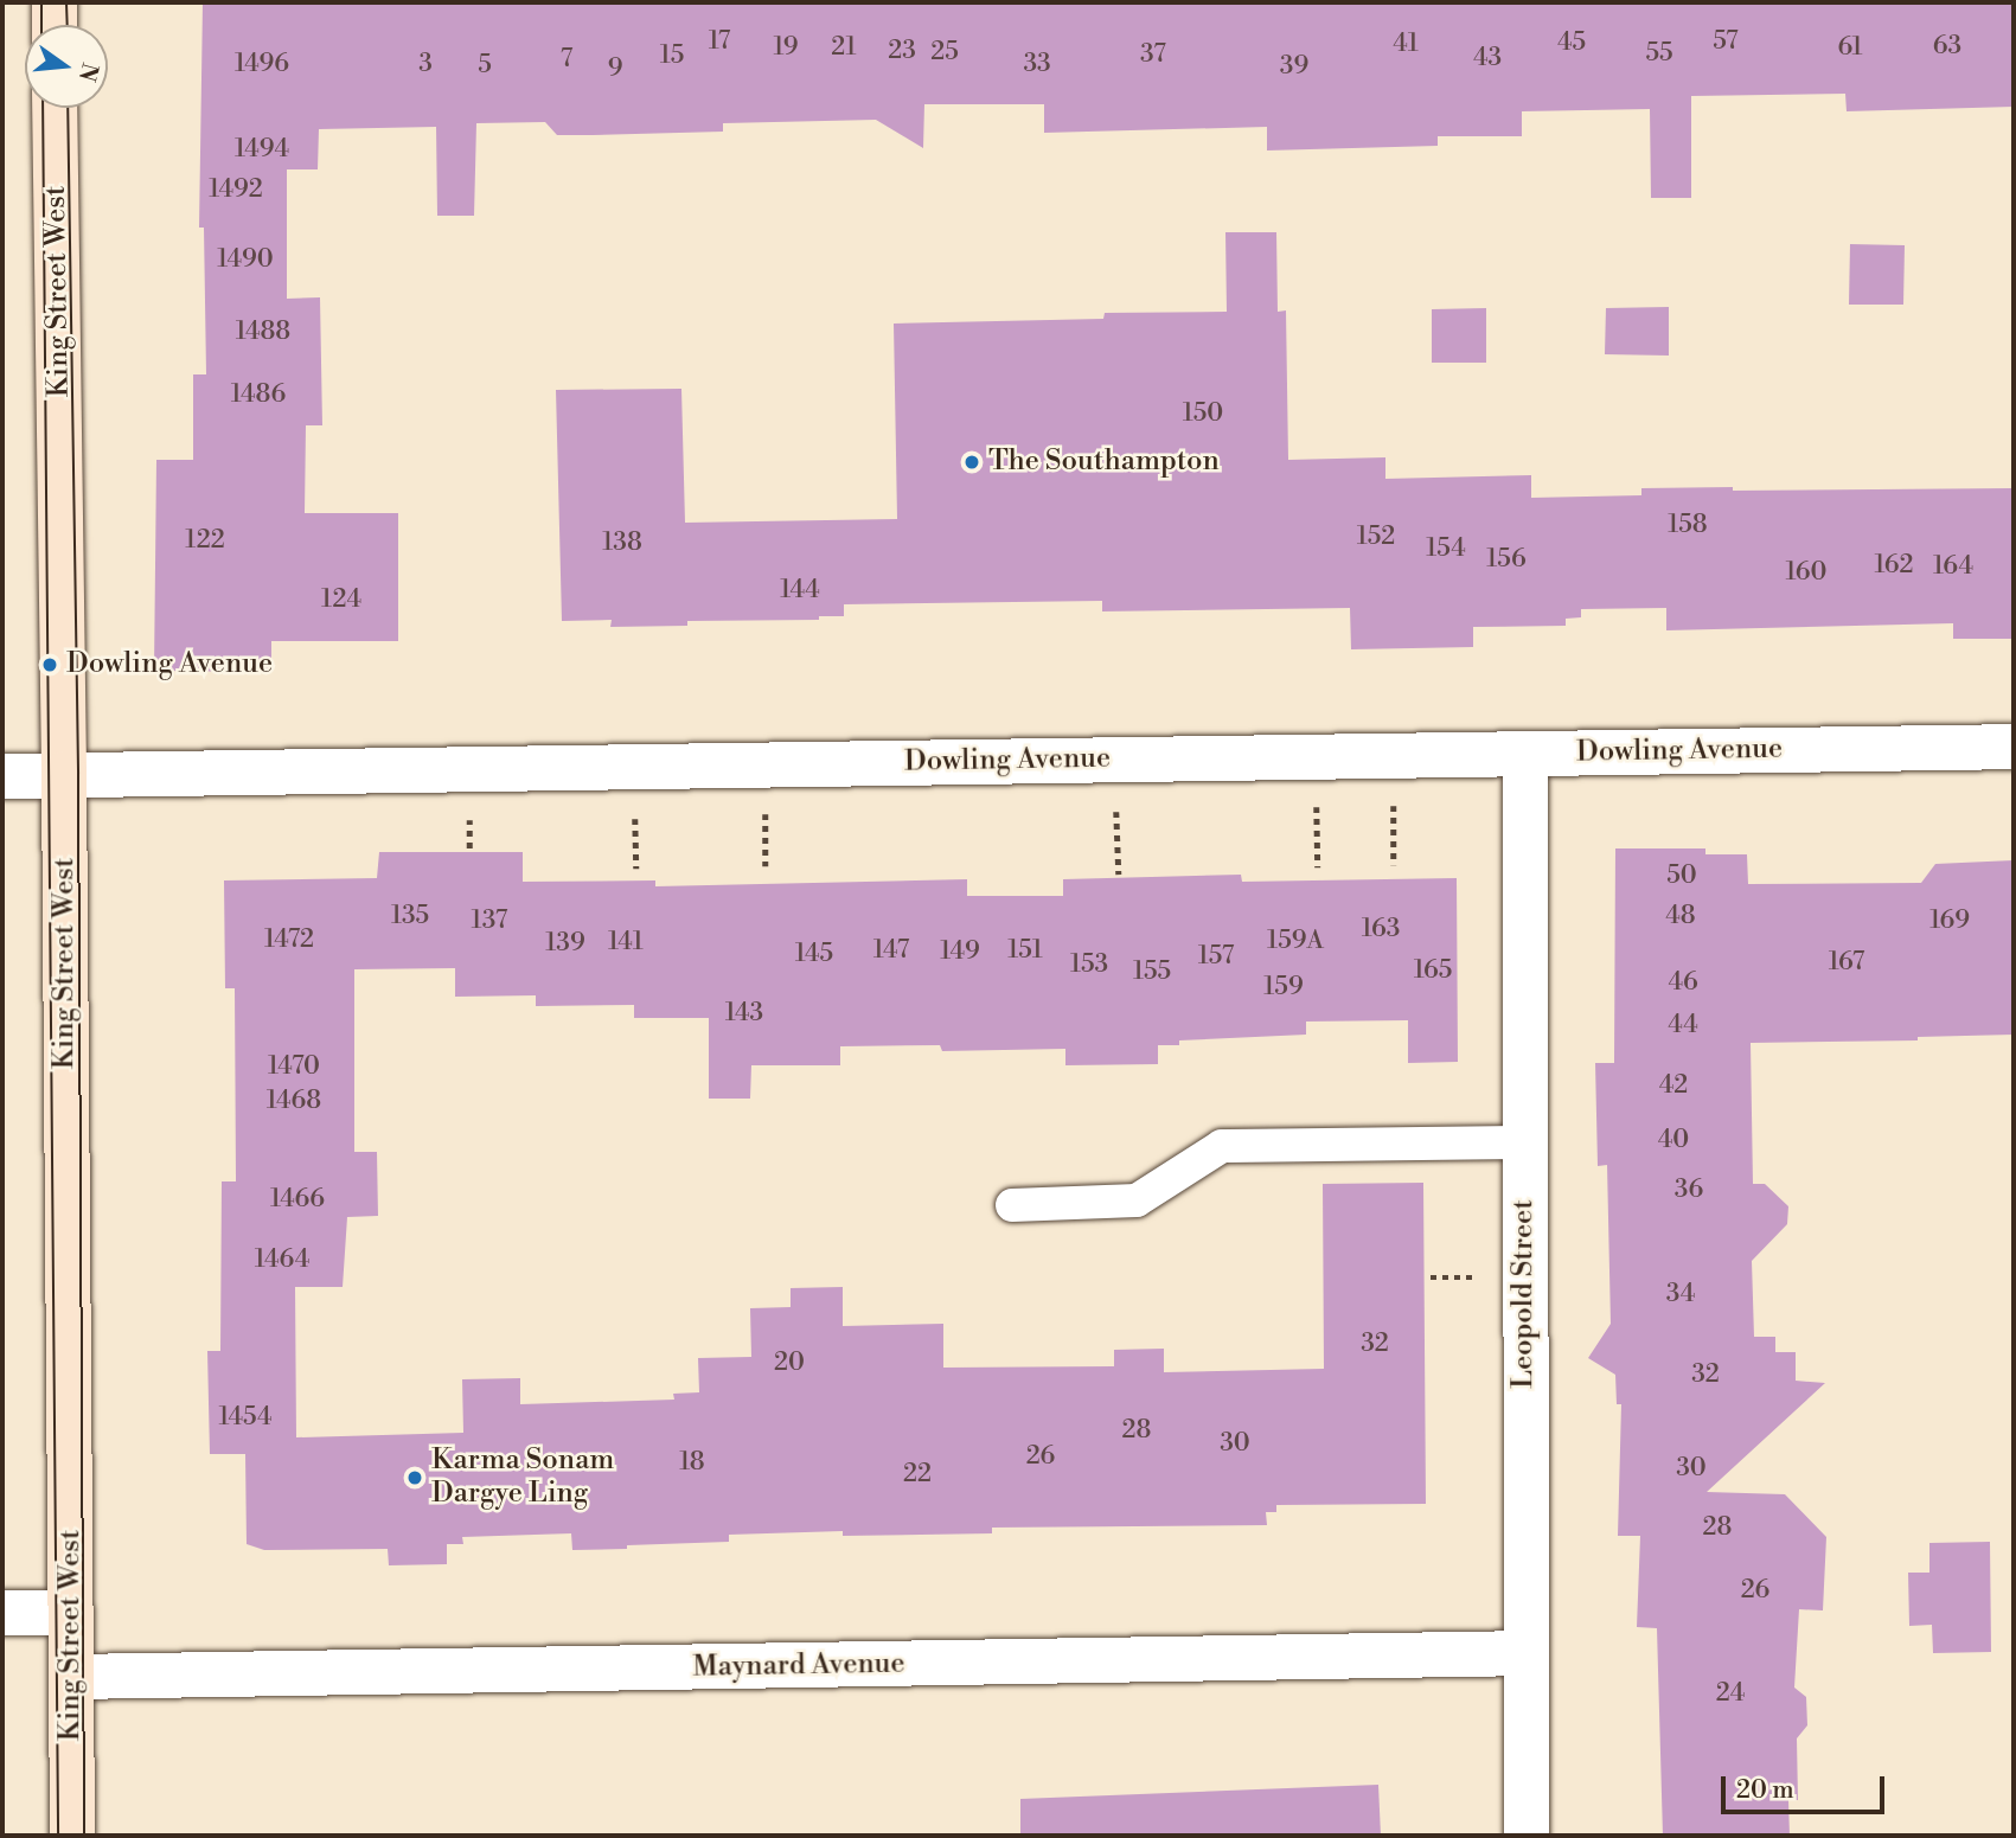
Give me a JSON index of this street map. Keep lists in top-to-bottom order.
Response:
{
  "streets": {
    "main road": ["King Street West"],
    "street": ["Dowling Avenue", "Leopold Street", "Maynard Avenue"]
  },
  "crossings": [
    ["King Street West", "Dowling Avenue"],
    ["King Street West", "Maynard Avenue"],
    ["Dowling Avenue", "Leopold Street"],
    ["Leopold Street", "Maynard Avenue"]
  ],
  "places": ["The Southampton", "Dowling Avenue", "Karma Sonam Dargye Ling"],
  "house_numbers": [
    "17",
    "57",
    "45",
    "41",
    "63",
    "19",
    "21",
    "61",
    "23",
    "25",
    "55",
    "37",
    "15",
    "43",
    "7",
    "1496",
    "3",
    "33",
    "5",
    "39",
    "9",
    "1494",
    "1492",
    "1490",
    "1488",
    "1486",
    "150",
    "158",
    "152",
    "122",
    "138",
    "154",
    "156",
    "162",
    "164",
    "160",
    "144",
    "124",
    "50",
    "135",
    "48",
    "137",
    "169",
    "163",
    "1472",
    "159A",
    "141",
    "139",
    "147",
    "151",
    "149",
    "145",
    "157",
    "167",
    "153",
    "165",
    "155",
    "46",
    "159",
    "143",
    "44",
    "1470",
    "42",
    "1468",
    "40",
    "36",
    "1466",
    "1464",
    "34",
    "32",
    "20",
    "32",
    "1454",
    "28",
    "30",
    "26",
    "18",
    "30",
    "22",
    "28",
    "26",
    "24"
  ],
  "scale_bar": "20 m",
  "north": "right"
}
